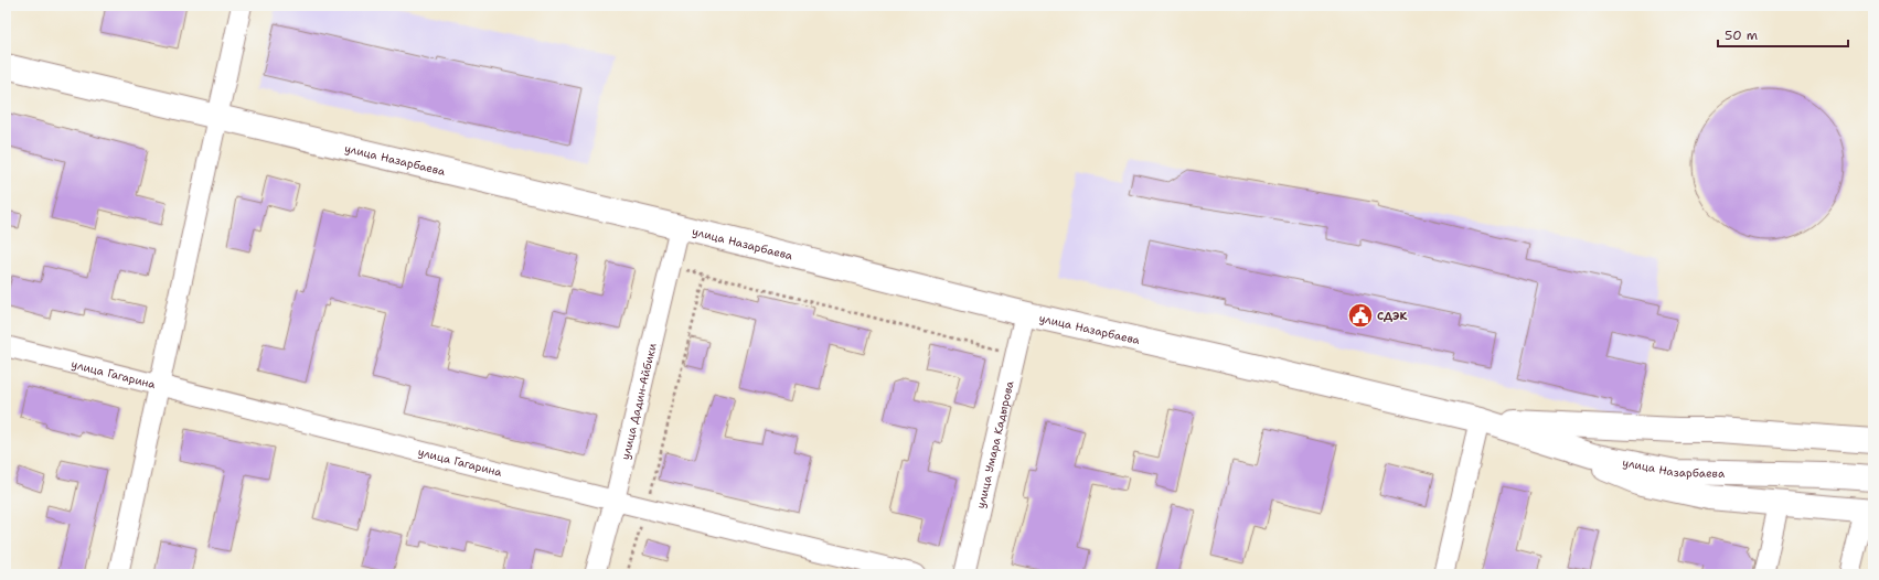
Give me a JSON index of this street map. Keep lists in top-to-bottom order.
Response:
{
  "streets": {
    "main road": ["улица Назарбаева"],
    "street": ["улица Гагарина", "улица Дадин-Айбики", "улица Умара Кадырова"]
  },
  "crossings": [
    ["улица Назарбаева", "улица Дадин-Айбики"],
    ["улица Назарбаева", "улица Умара Кадырова"],
    ["улица Гагарина", "улица Дадин-Айбики"]
  ],
  "places": {
    "public building": ["СДЭК"]
  },
  "scale_bar": "50 m"
}
